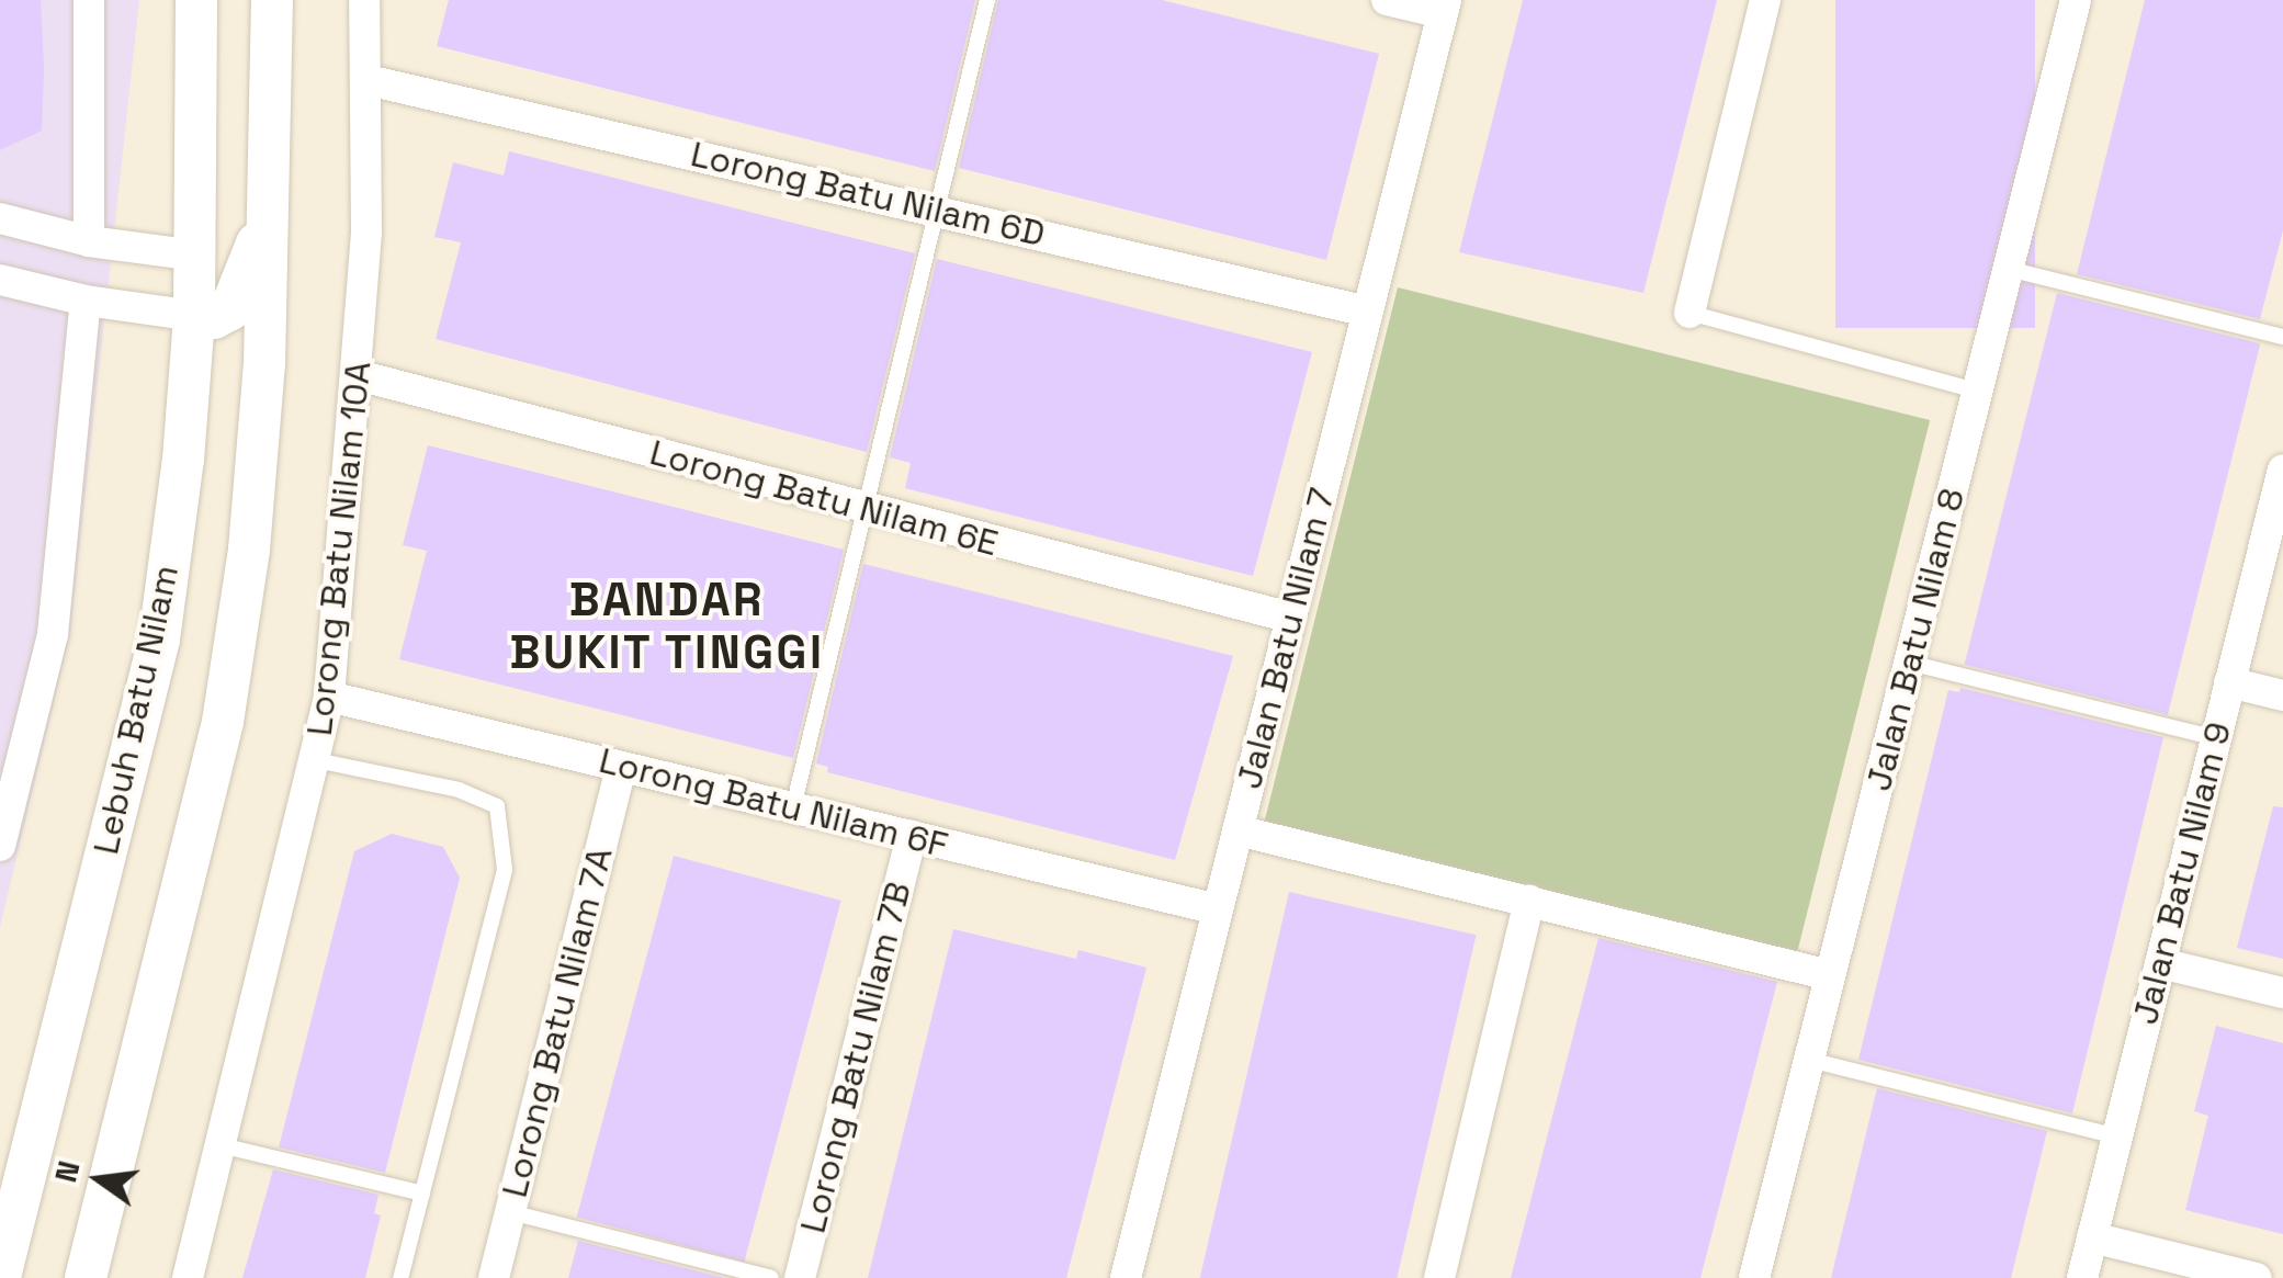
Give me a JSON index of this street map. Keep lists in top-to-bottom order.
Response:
{
  "streets": {
    "main road": ["Lebuh Batu Nilam"],
    "street": [
      "Lorong Batu Nilam 6D",
      "Lorong Batu Nilam 6E",
      "Lorong Batu Nilam 10A",
      "Jalan Batu Nilam 7",
      "Jalan Batu Nilam 8",
      "Lorong Batu Nilam 6F",
      "Jalan Batu Nilam 9",
      "Lorong Batu Nilam 7A",
      "Lorong Batu Nilam 7B"
    ]
  },
  "crossings": [
    ["Lorong Batu Nilam 6D", "Lorong Batu Nilam 10A"],
    ["Lorong Batu Nilam 6D", "Jalan Batu Nilam 7"],
    ["Lorong Batu Nilam 6E", "Lorong Batu Nilam 10A"],
    ["Lorong Batu Nilam 6E", "Jalan Batu Nilam 7"],
    ["Lorong Batu Nilam 10A", "Lorong Batu Nilam 6F"],
    ["Jalan Batu Nilam 7", "Lorong Batu Nilam 6F"],
    ["Lorong Batu Nilam 6F", "Lorong Batu Nilam 7A"],
    ["Lorong Batu Nilam 6F", "Lorong Batu Nilam 7B"]
  ],
  "districts": ["BANDAR BUKIT TINGGI"],
  "north": "left"
}
